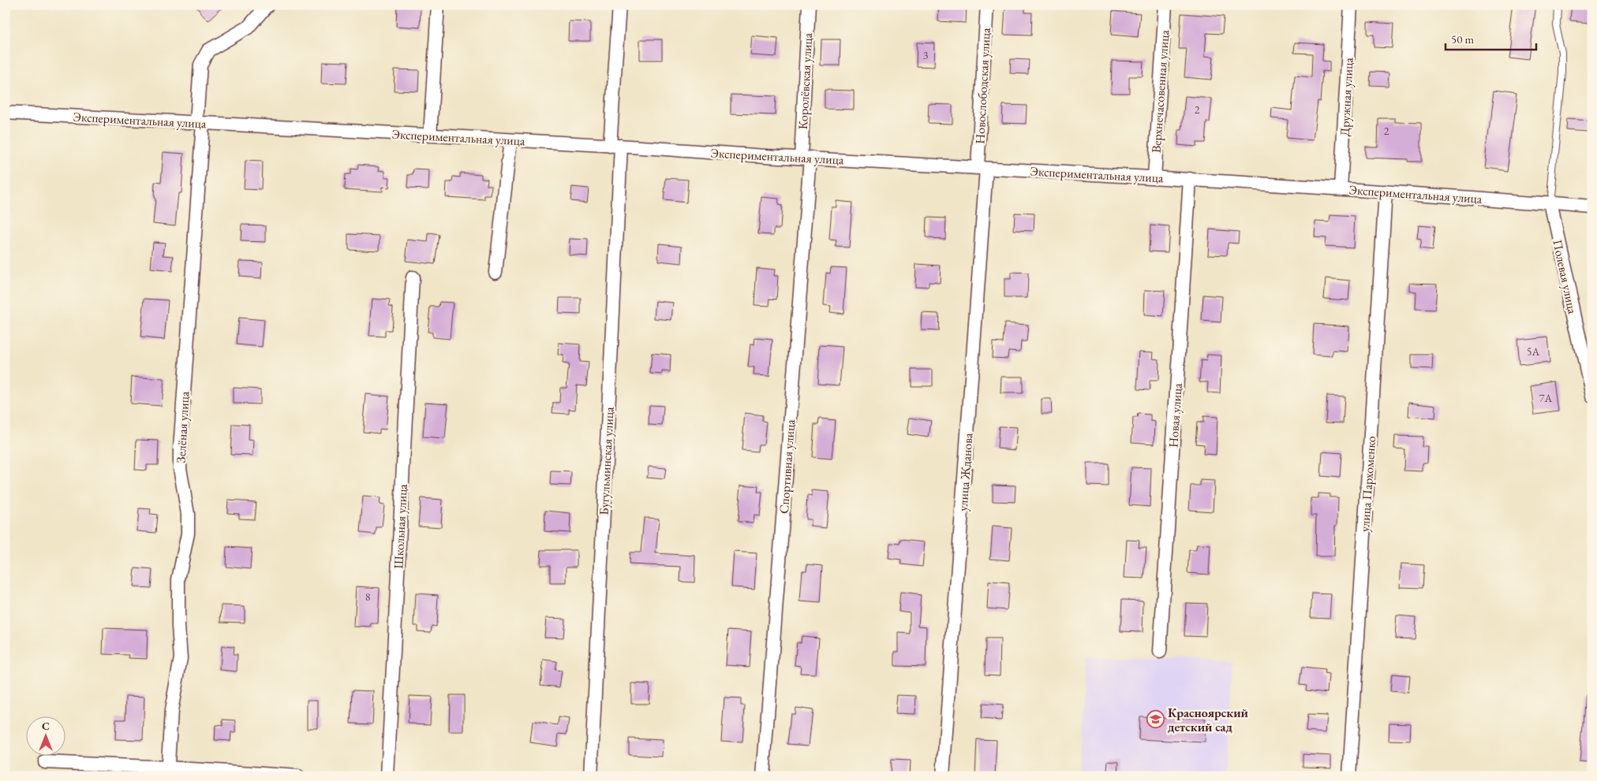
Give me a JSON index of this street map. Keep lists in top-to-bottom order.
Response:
{
  "streets": {
    "street": [
      "Королёвская улица",
      "Новослободская улица",
      "Верхнечасовенная улица",
      "Дружная улица",
      "Экспериментальная улица",
      "Полевая улица",
      "Новая улица",
      "Зелёная улица",
      "Бугульминская улица",
      "Спортивная улица",
      "улица Жданова",
      "улица Пархоменко",
      "Школьная улица"
    ]
  },
  "crossings": [
    ["Королёвская улица", "Экспериментальная улица"],
    ["Королёвская улица", "Спортивная улица"],
    ["Новослободская улица", "Экспериментальная улица"],
    ["Новослободская улица", "улица Жданова"],
    ["Верхнечасовенная улица", "Экспериментальная улица"],
    ["Дружная улица", "Экспериментальная улица"],
    ["Экспериментальная улица", "Полевая улица"],
    ["Экспериментальная улица", "Новая улица"],
    ["Экспериментальная улица", "Зелёная улица"],
    ["Экспериментальная улица", "Бугульминская улица"],
    ["Экспериментальная улица", "Спортивная улица"],
    ["Экспериментальная улица", "улица Жданова"],
    ["Экспериментальная улица", "улица Пархоменко"]
  ],
  "places": {
    "school or university": ["Красноярский детский сад"]
  },
  "house_numbers": [
    "3",
    "2",
    "2",
    "5А",
    "7А",
    "8"
  ],
  "scale_bar": "50 m",
  "north": "top"
}
